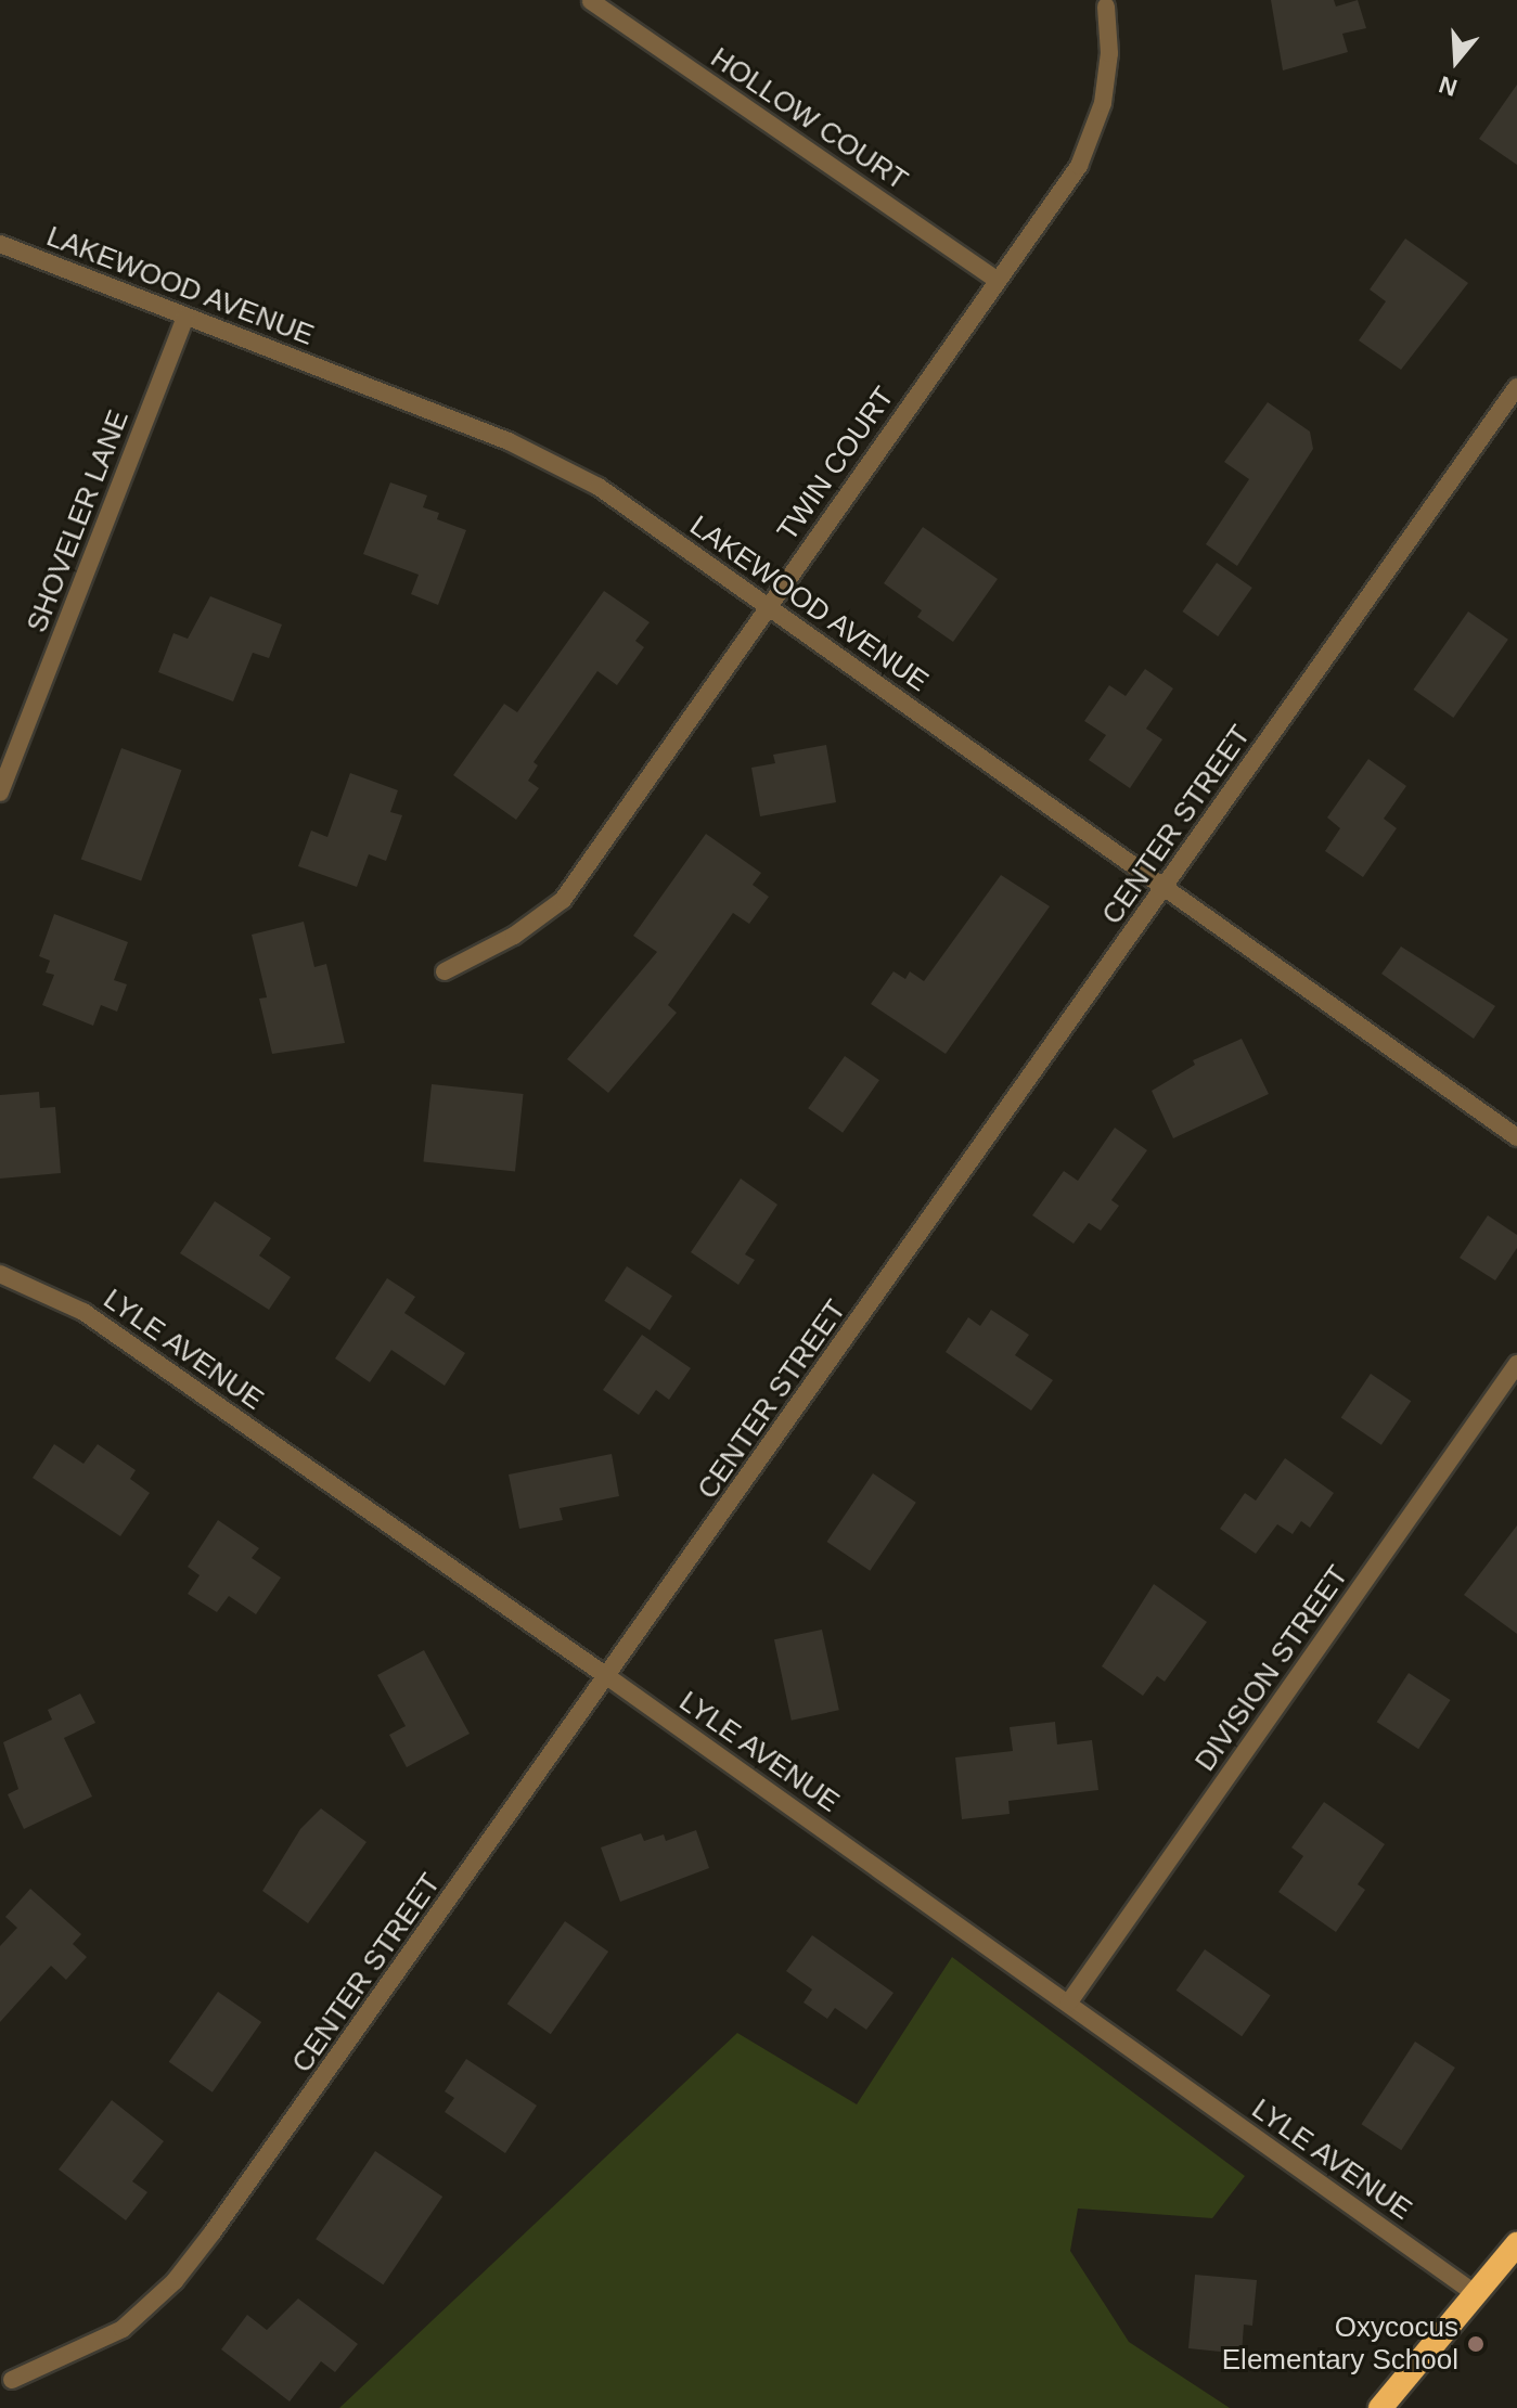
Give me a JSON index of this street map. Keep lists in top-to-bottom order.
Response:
{
  "streets": {
    "street": [
      "HOLLOW COURT",
      "LAKEWOOD AVENUE",
      "TWIN COURT",
      "SHOVELER LANE",
      "CENTER STREET",
      "LYLE AVENUE",
      "DIVISION STREET"
    ]
  },
  "crossings": [
    ["HOLLOW COURT", "TWIN COURT"],
    ["LAKEWOOD AVENUE", "TWIN COURT"],
    ["LAKEWOOD AVENUE", "SHOVELER LANE"],
    ["LAKEWOOD AVENUE", "CENTER STREET"],
    ["CENTER STREET", "LYLE AVENUE"],
    ["LYLE AVENUE", "DIVISION STREET"]
  ],
  "places": ["Oxycocus Elementary School"],
  "north": "bottom"
}
